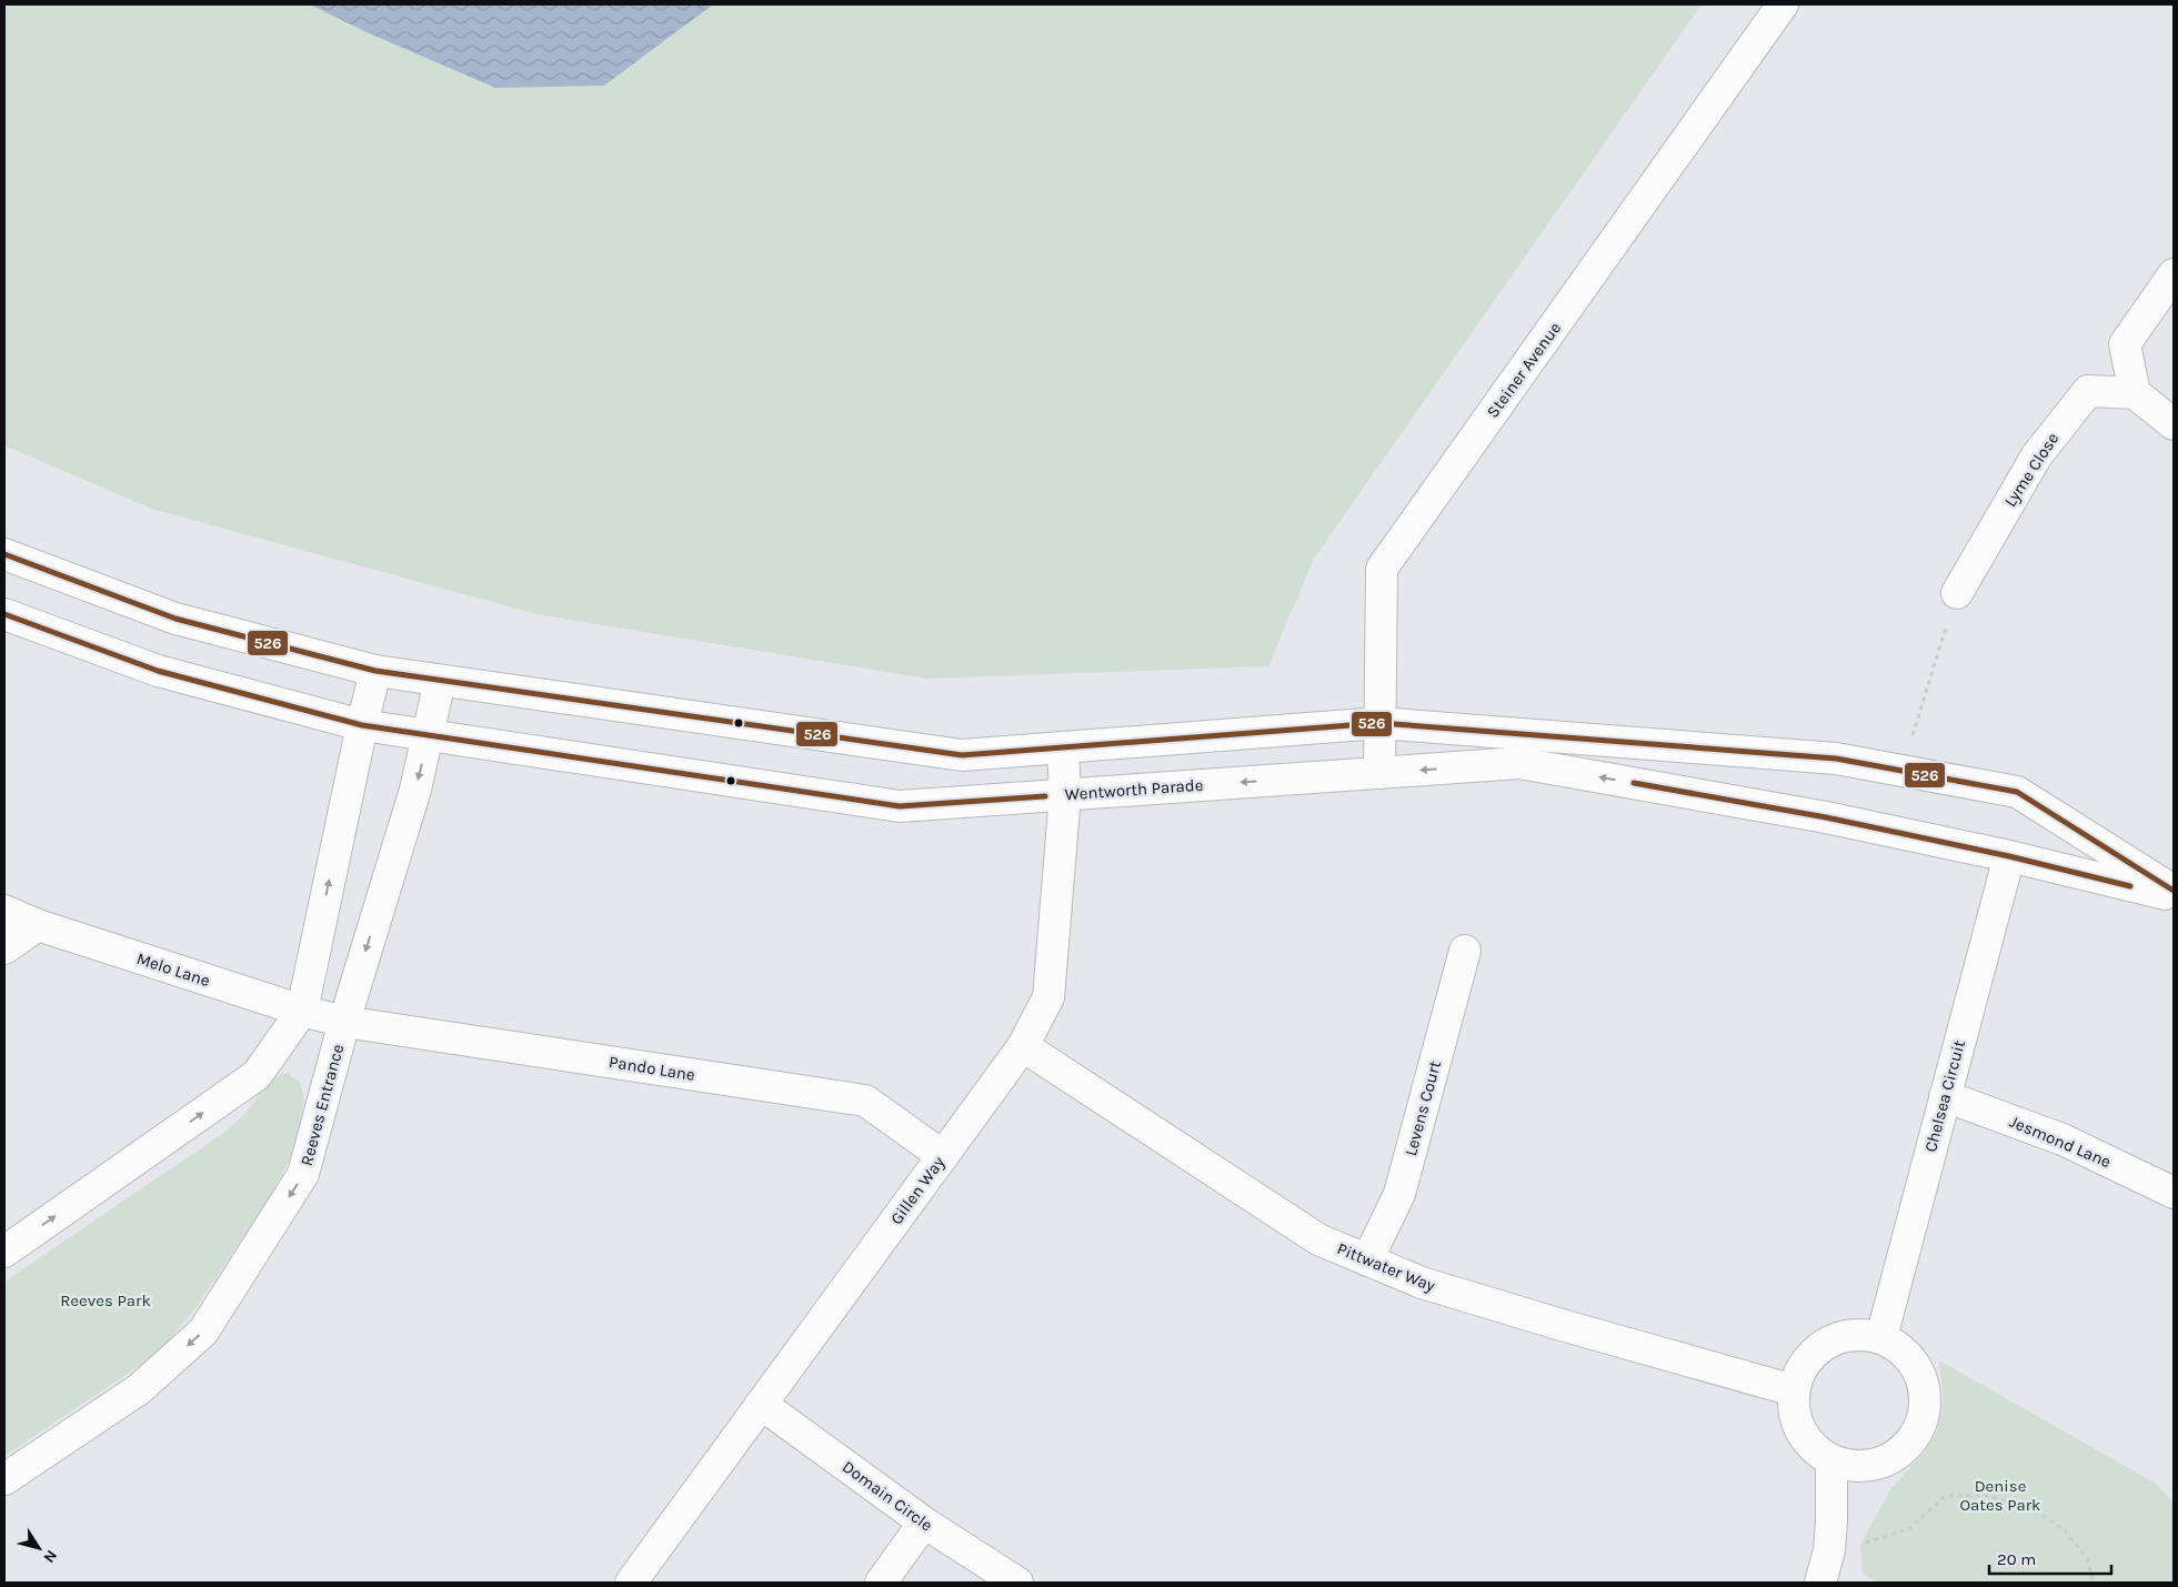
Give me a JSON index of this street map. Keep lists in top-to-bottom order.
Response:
{
  "streets": {
    "street": [
      "Steiner Avenue",
      "Lyme Close",
      "Wentworth Parade",
      "Melo Lane",
      "Pando Lane",
      "Chelsea Circuit",
      "Reeves Entrance",
      "Levens Court",
      "Jesmond Lane",
      "Gillen Way",
      "Pittwater Way",
      "Domain Circle"
    ]
  },
  "crossings": [
    ["Steiner Avenue", "Wentworth Parade"],
    ["Wentworth Parade", "Chelsea Circuit"],
    ["Wentworth Parade", "Reeves Entrance"],
    ["Wentworth Parade", "Gillen Way"],
    ["Melo Lane", "Pando Lane"],
    ["Melo Lane", "Reeves Entrance"],
    ["Pando Lane", "Reeves Entrance"],
    ["Pando Lane", "Gillen Way"],
    ["Chelsea Circuit", "Jesmond Lane"],
    ["Chelsea Circuit", "Pittwater Way"],
    ["Levens Court", "Pittwater Way"],
    ["Gillen Way", "Pittwater Way"],
    ["Gillen Way", "Domain Circle"]
  ],
  "parks": ["Reeves Park", "Denise Oates Park"],
  "lines": ["transit line 526"],
  "scale_bar": "20 m",
  "north": "bottom right"
}
